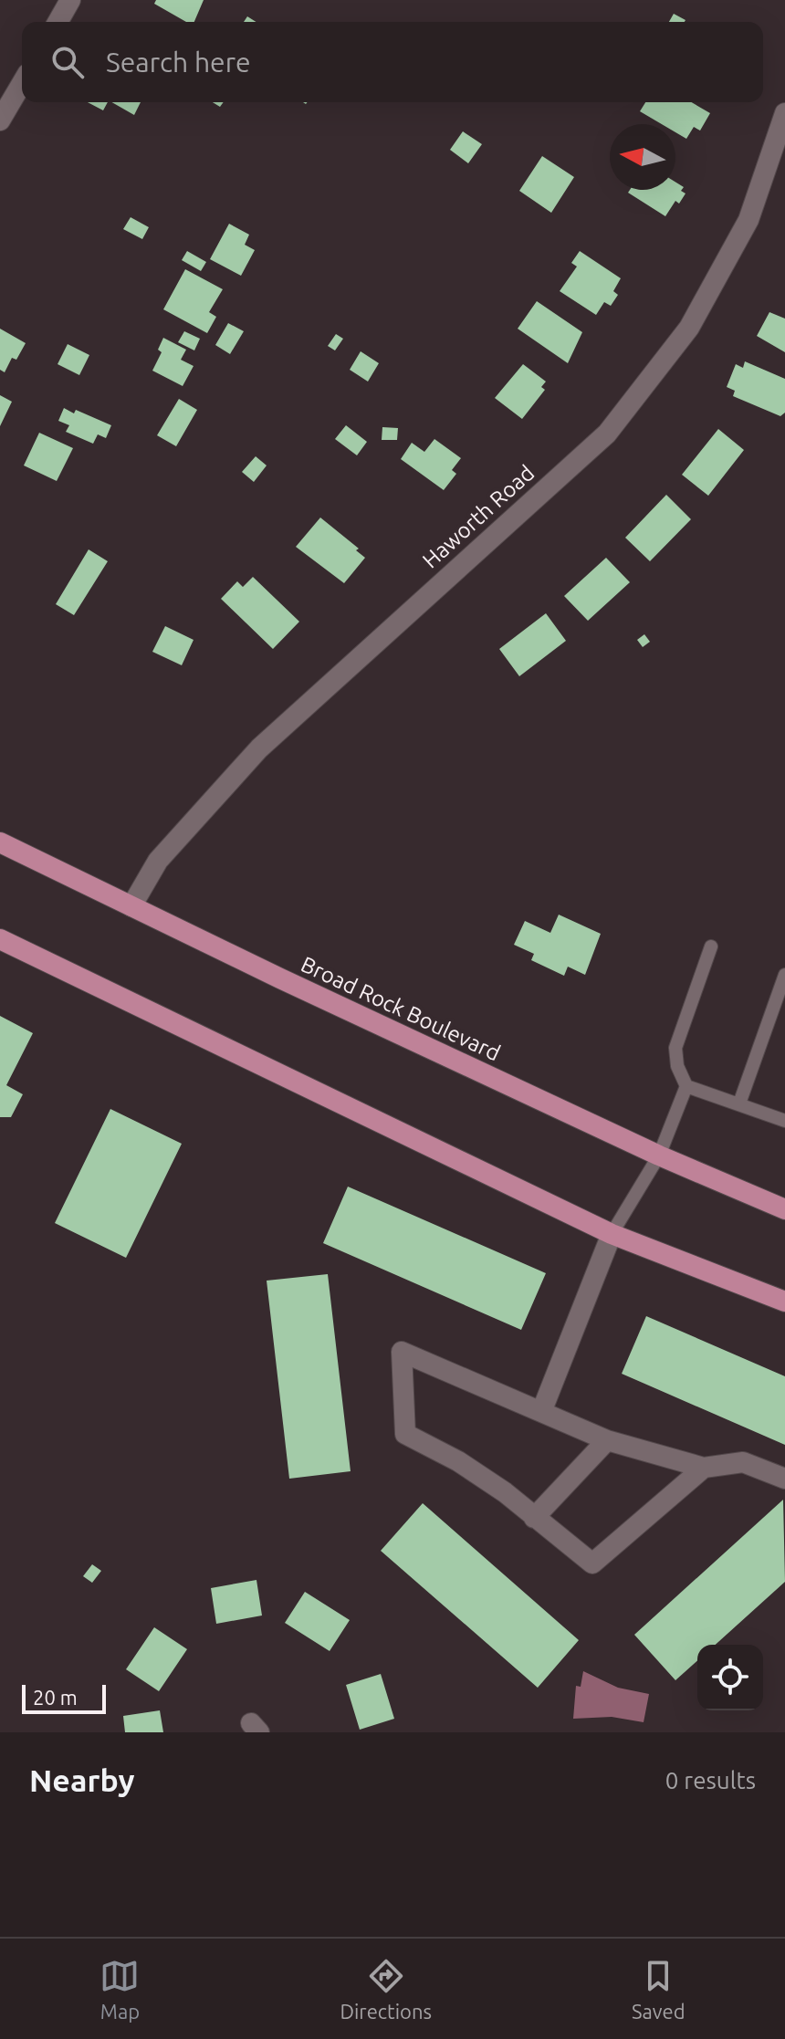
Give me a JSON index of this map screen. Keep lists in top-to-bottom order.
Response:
{
  "streets": {
    "main road": ["Broad Rock Boulevard"],
    "street": ["Haworth Road"]
  },
  "crossings": [
    ["Haworth Road", "Broad Rock Boulevard"]
  ],
  "scale_bar": "20 m",
  "north": "left",
  "page": {
    "search": "Search here",
    "scale": "20 m",
    "heading": ["Nearby", "0 results"],
    "nav": ["Map", "Directions", "Saved"]
  }
}
